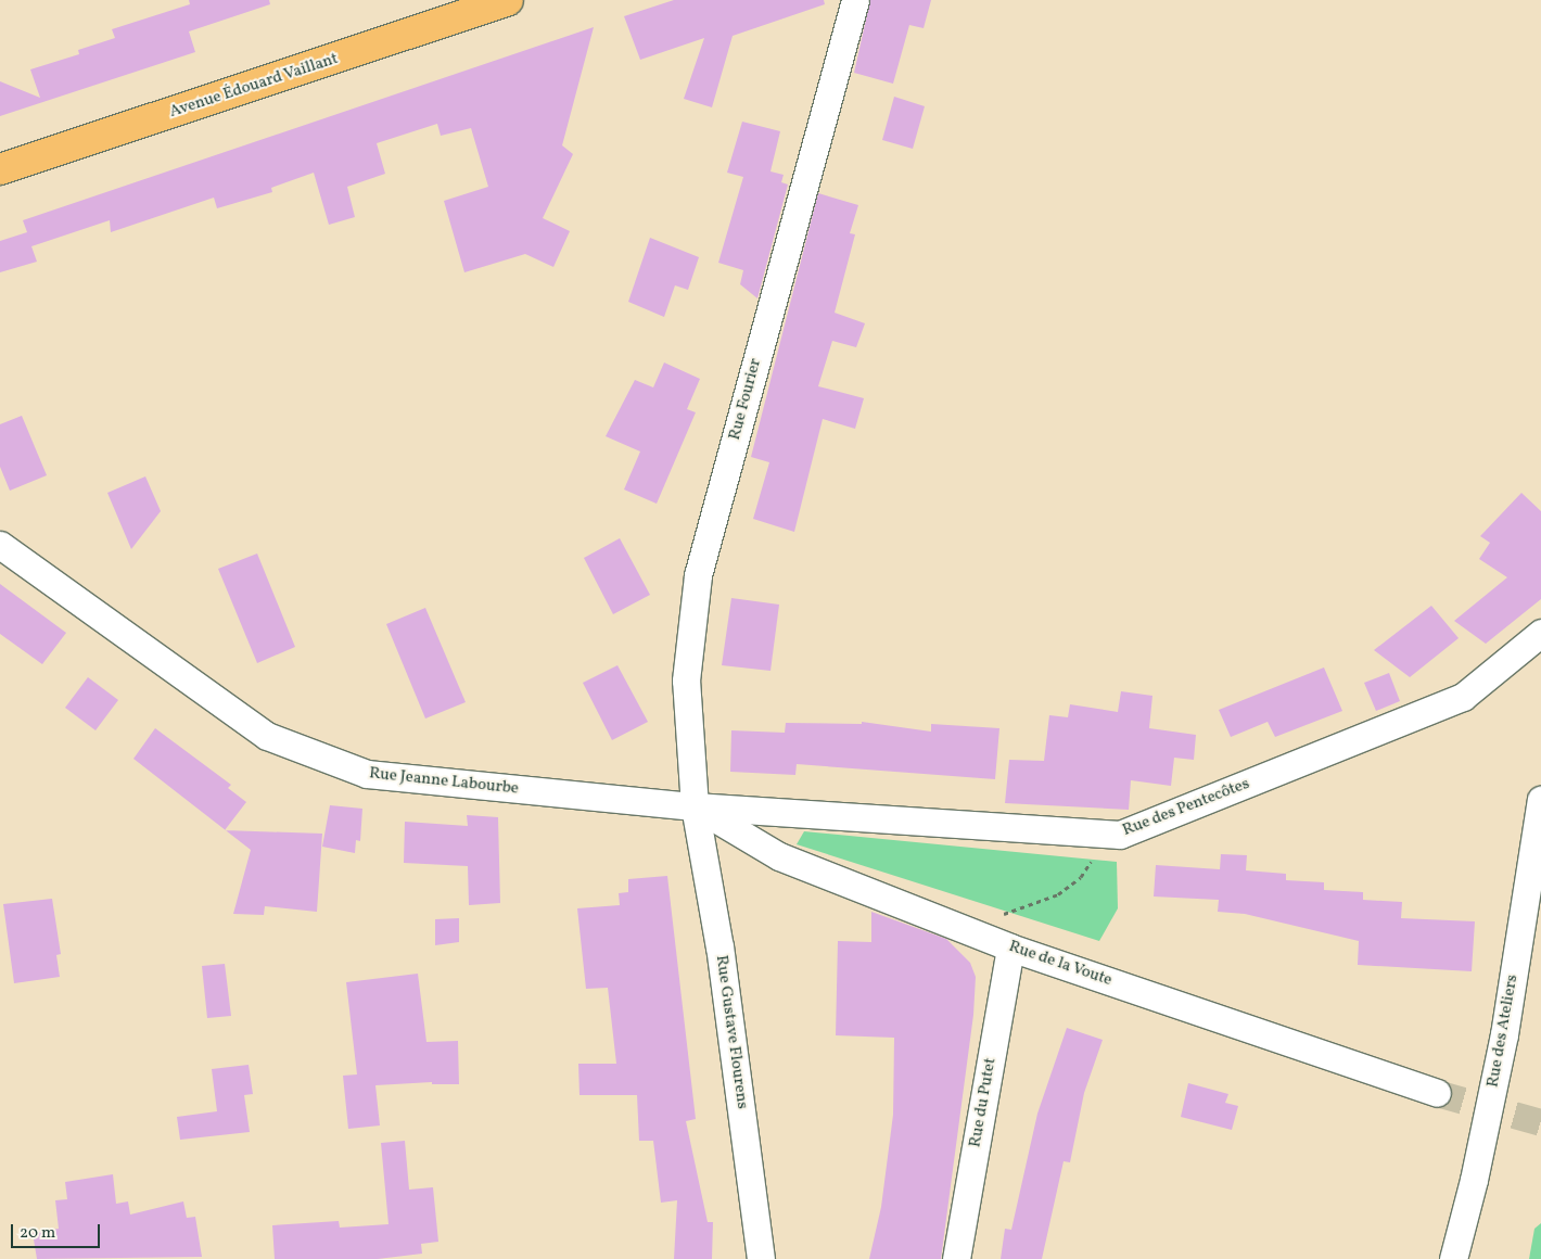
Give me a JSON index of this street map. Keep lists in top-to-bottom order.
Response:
{
  "streets": {
    "main road": ["Avenue Édouard Vaillant"],
    "street": [
      "Rue Fourier",
      "Rue Jeanne Labourbe",
      "Rue des Pentecôtes",
      "Rue de la Voute",
      "Rue des Ateliers",
      "Rue Gustave Flourens",
      "Rue du Putet"
    ]
  },
  "crossings": [
    ["Rue Fourier", "Rue Jeanne Labourbe"],
    ["Rue Fourier", "Rue des Pentecôtes"],
    ["Rue Fourier", "Rue de la Voute"],
    ["Rue Fourier", "Rue Gustave Flourens"],
    ["Rue Jeanne Labourbe", "Rue des Pentecôtes"],
    ["Rue Jeanne Labourbe", "Rue de la Voute"],
    ["Rue Jeanne Labourbe", "Rue Gustave Flourens"],
    ["Rue des Pentecôtes", "Rue de la Voute"],
    ["Rue des Pentecôtes", "Rue Gustave Flourens"],
    ["Rue de la Voute", "Rue Gustave Flourens"],
    ["Rue de la Voute", "Rue du Putet"]
  ],
  "scale_bar": "20 m"
}
